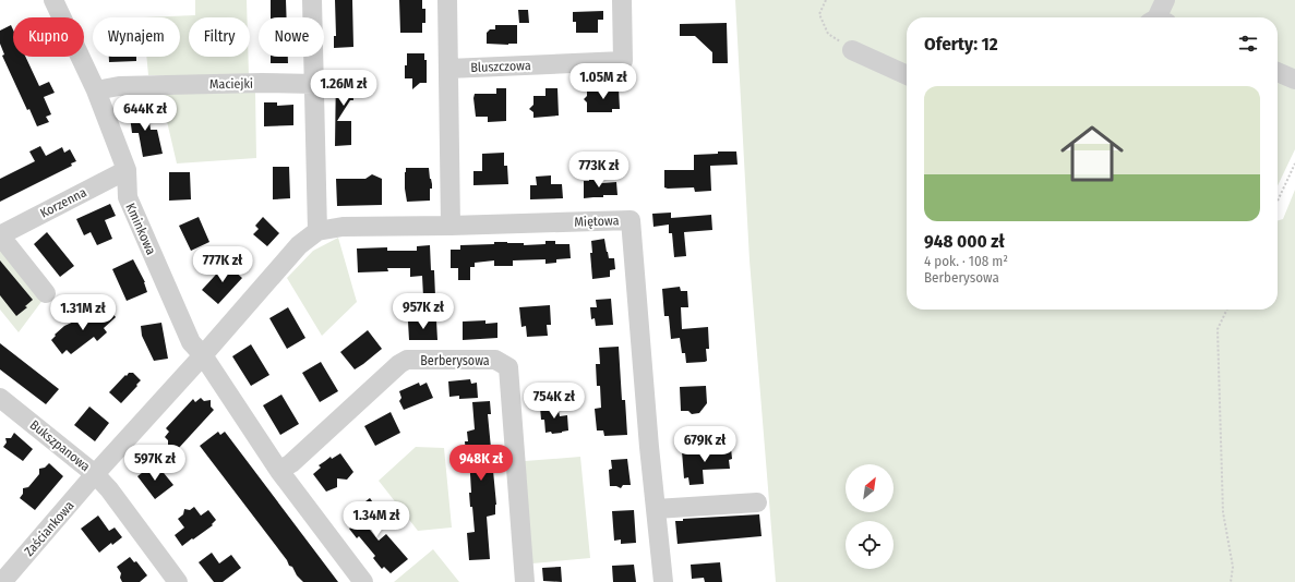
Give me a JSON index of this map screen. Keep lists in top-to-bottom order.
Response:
{
  "streets": {
    "street": [
      "Bluszczowa",
      "Maciejki",
      "Korzenna",
      "Miętowa",
      "Kminkowa",
      "Berberysowa",
      "Bukszpanowa",
      "Zaściankowa"
    ]
  },
  "crossings": [
    ["Maciejki", "Kminkowa"],
    ["Korzenna", "Kminkowa"],
    ["Kminkowa", "Berberysowa"],
    ["Bukszpanowa", "Zaściankowa"]
  ],
  "north": "top right",
  "page": {
    "chip": [
      "Kupno",
      "Wynajem",
      "Filtry",
      "Nowe"
    ],
    "heading": "Oferty: 12",
    "price": [
      "1.05M zł",
      "1.26M zł",
      "644K zł",
      "773K zł",
      "777K zł",
      "957K zł",
      "1.31M zł",
      "754K zł",
      "679K zł",
      "597K zł",
      "948K zł",
      "1.34M zł"
    ],
    "list": [
      {
        "name": "948 000 zł",
        "note": "4 pok. · 108 m² · Berberysowa"
      }
    ]
  }
}
